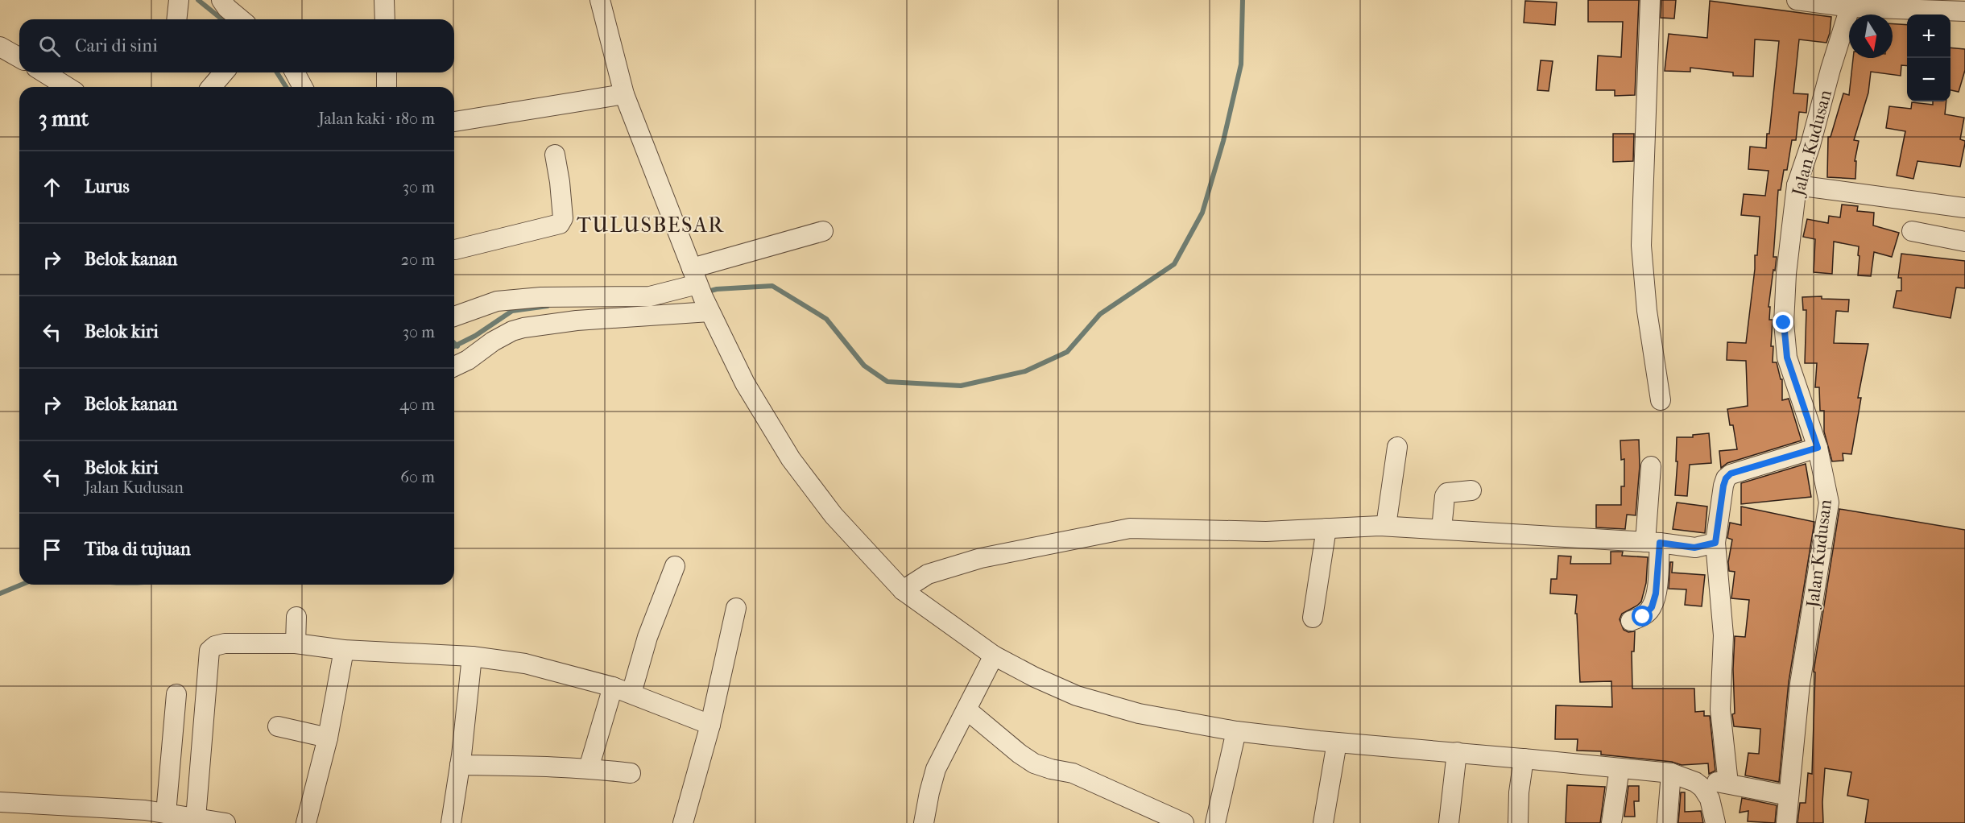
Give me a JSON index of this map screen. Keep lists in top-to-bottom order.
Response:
{
  "streets": {
    "street": ["Jalan Kudusan"]
  },
  "districts": ["TULUSBESAR"],
  "north": "bottom",
  "page": {
    "map_buttons": ["+", "−"],
    "search": "Cari di sini",
    "heading": ["3 mnt", "Jalan kaki · 180 m"],
    "list": [
      ["Lurus", "30 m"],
      ["Belok kanan", "20 m"],
      ["Belok kiri", "30 m"],
      ["Belok kanan", "40 m"],
      ["Belok kiri", "Jalan Kudusan", "60 m"],
      "Tiba di tujuan"
    ]
  }
}
